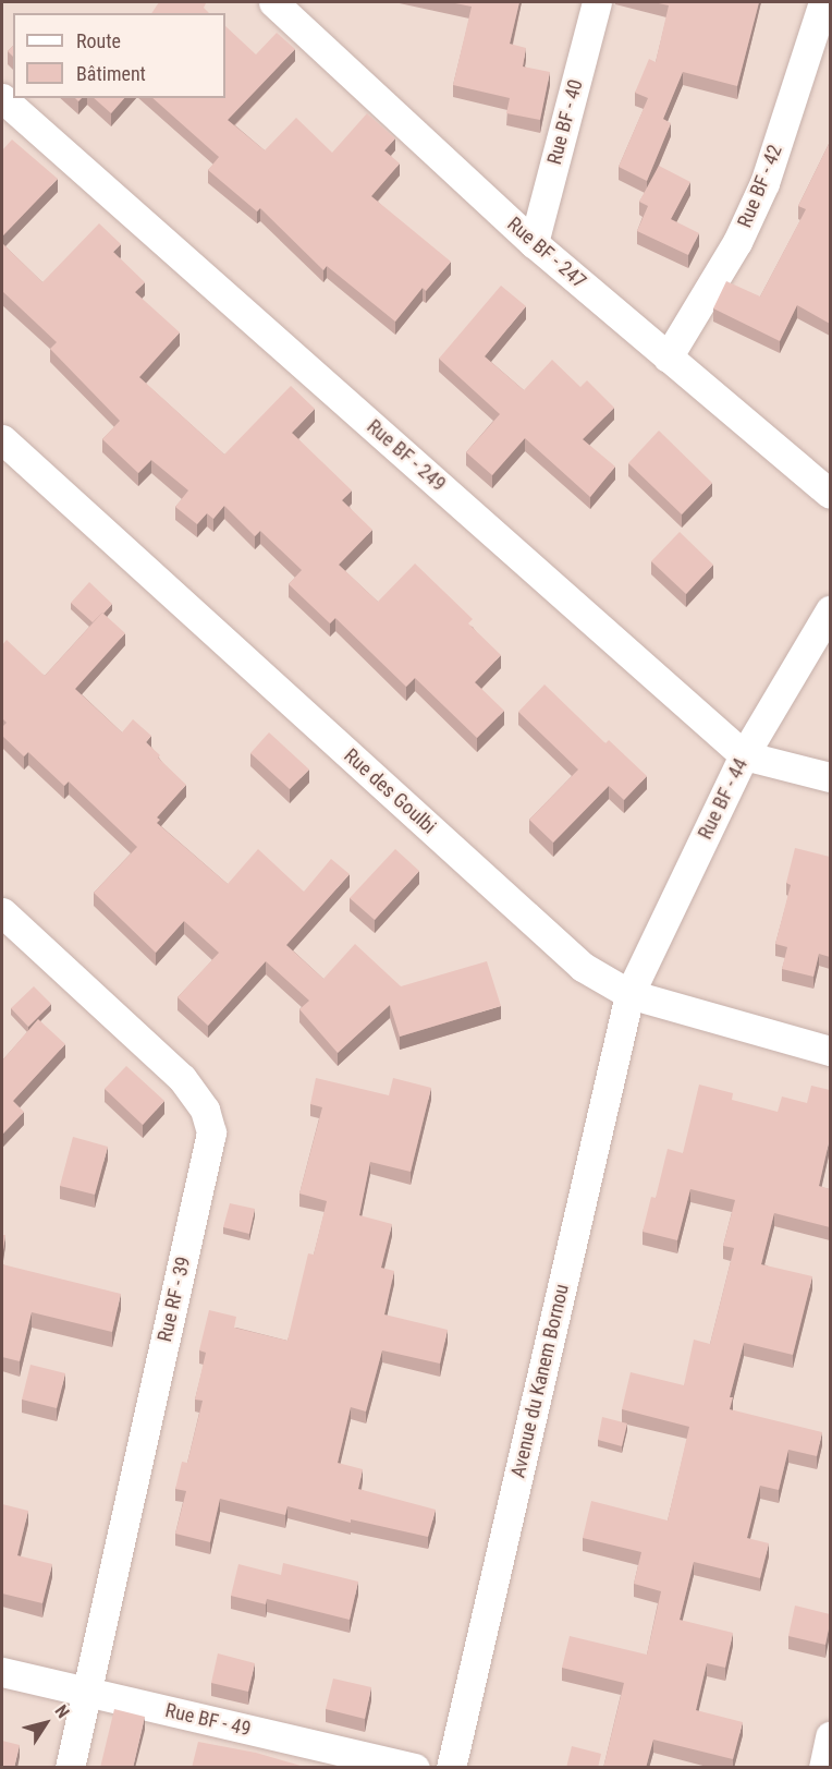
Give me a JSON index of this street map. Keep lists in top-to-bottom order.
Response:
{
  "streets": {
    "street": [
      "Rue BF - 40",
      "Rue BF - 42",
      "Rue BF - 247",
      "Rue BF - 249",
      "Rue des Goulbi",
      "Rue BF - 44",
      "Rue RF - 39",
      "Avenue du Kanem Bornou",
      "Rue BF - 49"
    ]
  },
  "crossings": [
    ["Rue BF - 40", "Rue BF - 247"],
    ["Rue BF - 42", "Rue BF - 247"],
    ["Rue BF - 249", "Rue BF - 44"],
    ["Rue des Goulbi", "Rue BF - 44"],
    ["Rue des Goulbi", "Avenue du Kanem Bornou"],
    ["Rue BF - 44", "Avenue du Kanem Bornou"],
    ["Rue RF - 39", "Rue BF - 49"]
  ],
  "legend": ["Route", "Bâtiment"],
  "north": "top right"
}
